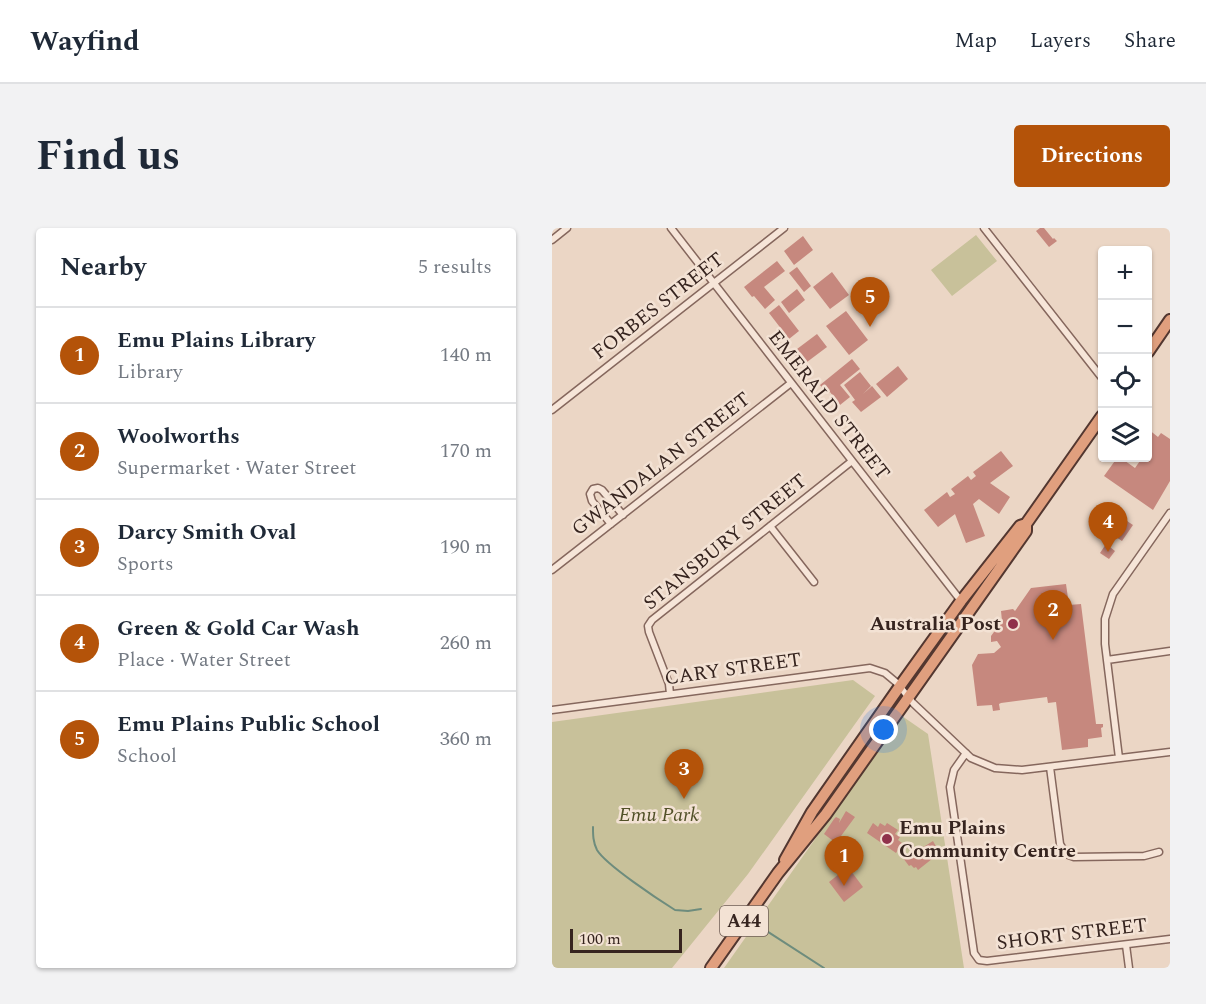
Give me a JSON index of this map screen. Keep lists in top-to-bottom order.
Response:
{
  "streets": {
    "highway": ["A44"],
    "street": [
      "FORBES STREET",
      "EMERALD STREET",
      "GWANDALAN STREET",
      "STANSBURY STREET",
      "CARY STREET",
      "SHORT STREET"
    ]
  },
  "crossings": [
    ["FORBES STREET", "EMERALD STREET"],
    ["EMERALD STREET", "GWANDALAN STREET"],
    ["EMERALD STREET", "STANSBURY STREET"],
    ["EMERALD STREET", "A44"],
    ["STANSBURY STREET", "CARY STREET"],
    ["CARY STREET", "A44"],
    ["CARY STREET", "SHORT STREET"]
  ],
  "parks": ["Emu Park"],
  "places": ["Australia Post", "Emu Plains Community Centre"],
  "scale_bar": "100 m",
  "page": {
    "header": "Wayfind",
    "nav": ["Map", "Layers", "Share"],
    "title": "Find us",
    "buttons": "Directions",
    "heading": ["Nearby", "5 results"],
    "map_buttons": ["+", "−"],
    "pins": [
      "5",
      "4",
      "2",
      "3",
      "1"
    ],
    "list": [
      {
        "mark": "1",
        "name": "Emu Plains Library",
        "note": "Library",
        "value": "140 m"
      },
      {
        "mark": "2",
        "name": "Woolworths",
        "note": "Supermarket · Water Street",
        "value": "170 m"
      },
      {
        "mark": "3",
        "name": "Darcy Smith Oval",
        "note": "Sports",
        "value": "190 m"
      },
      {
        "mark": "4",
        "name": "Green & Gold Car Wash",
        "note": "Place · Water Street",
        "value": "260 m"
      },
      {
        "mark": "5",
        "name": "Emu Plains Public School",
        "note": "School",
        "value": "360 m"
      }
    ],
    "scale": "100 m"
  }
}
